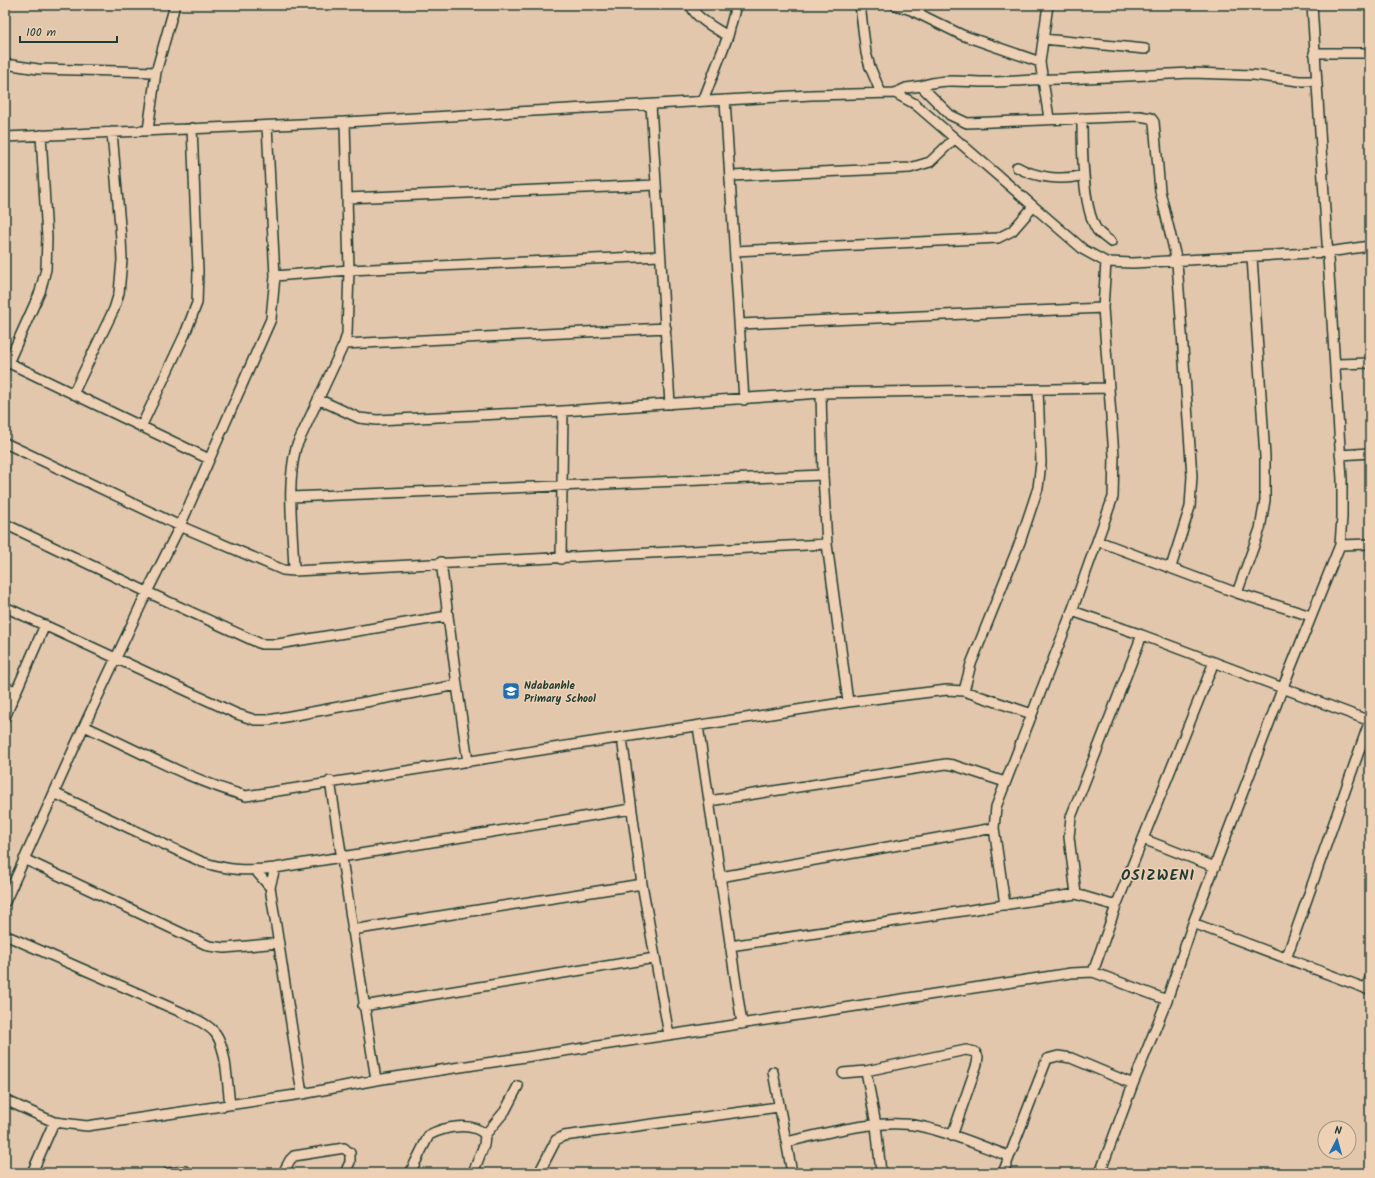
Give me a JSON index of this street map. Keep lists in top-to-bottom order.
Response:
{
  "districts": ["OSIZWENI"],
  "places": {
    "school or university": ["Ndabanhle Primary School"]
  },
  "scale_bar": "100 m",
  "north": "top"
}
